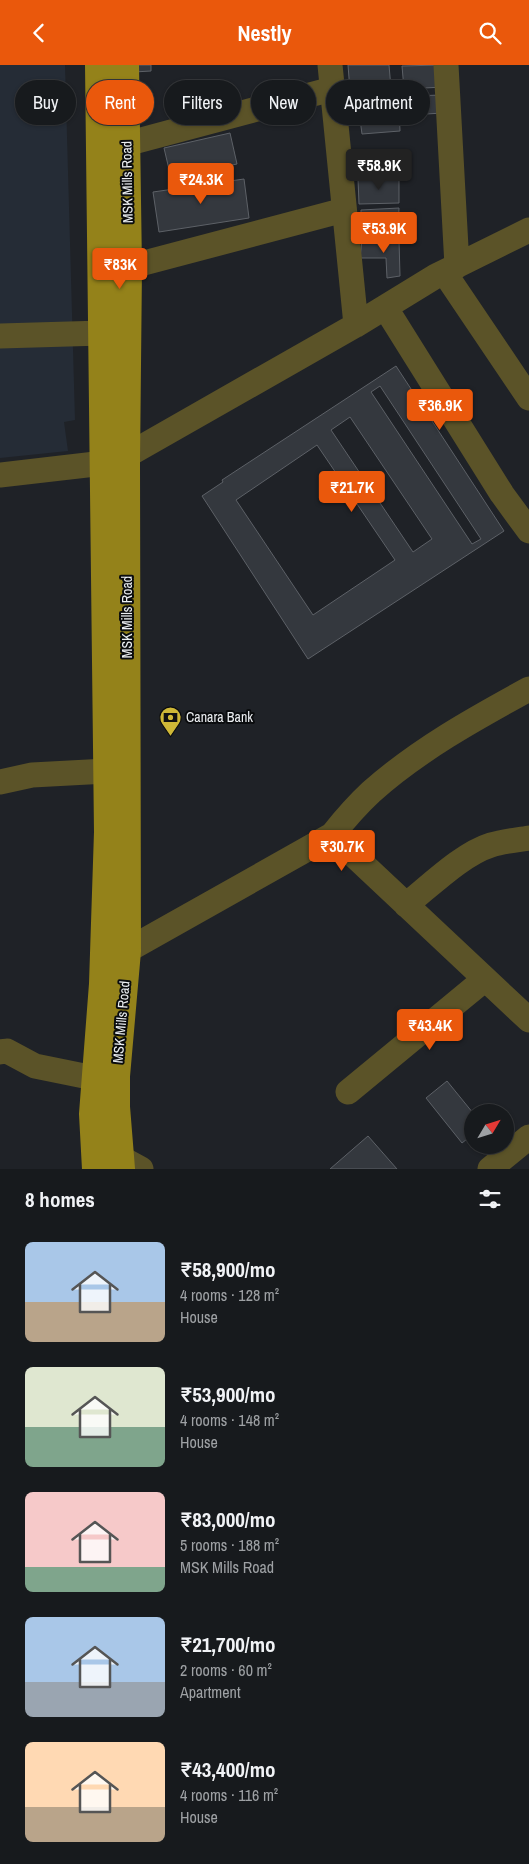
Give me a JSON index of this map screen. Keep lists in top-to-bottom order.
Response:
{
  "streets": {
    "main road": ["MSK Mills Road"]
  },
  "places": {
    "bank": ["Canara Bank"]
  },
  "north": "top right",
  "page": {
    "header": "Nestly",
    "chip": [
      "Buy",
      "Rent",
      "Filters",
      "New",
      "Apartment"
    ],
    "price": [
      "₹58.9K",
      "₹24.3K",
      "₹53.9K",
      "₹83K",
      "₹36.9K",
      "₹21.7K",
      "₹30.7K",
      "₹43.4K"
    ],
    "heading": "8 homes",
    "list": [
      {
        "name": "₹58,900/mo",
        "note": "4 rooms · 128 m² · House"
      },
      {
        "name": "₹53,900/mo",
        "note": "4 rooms · 148 m² · House"
      },
      {
        "name": "₹83,000/mo",
        "note": "5 rooms · 188 m² · MSK Mills Road"
      },
      {
        "name": "₹21,700/mo",
        "note": "2 rooms · 60 m² · Apartment"
      },
      {
        "name": "₹43,400/mo",
        "note": "4 rooms · 116 m² · House"
      }
    ]
  }
}
